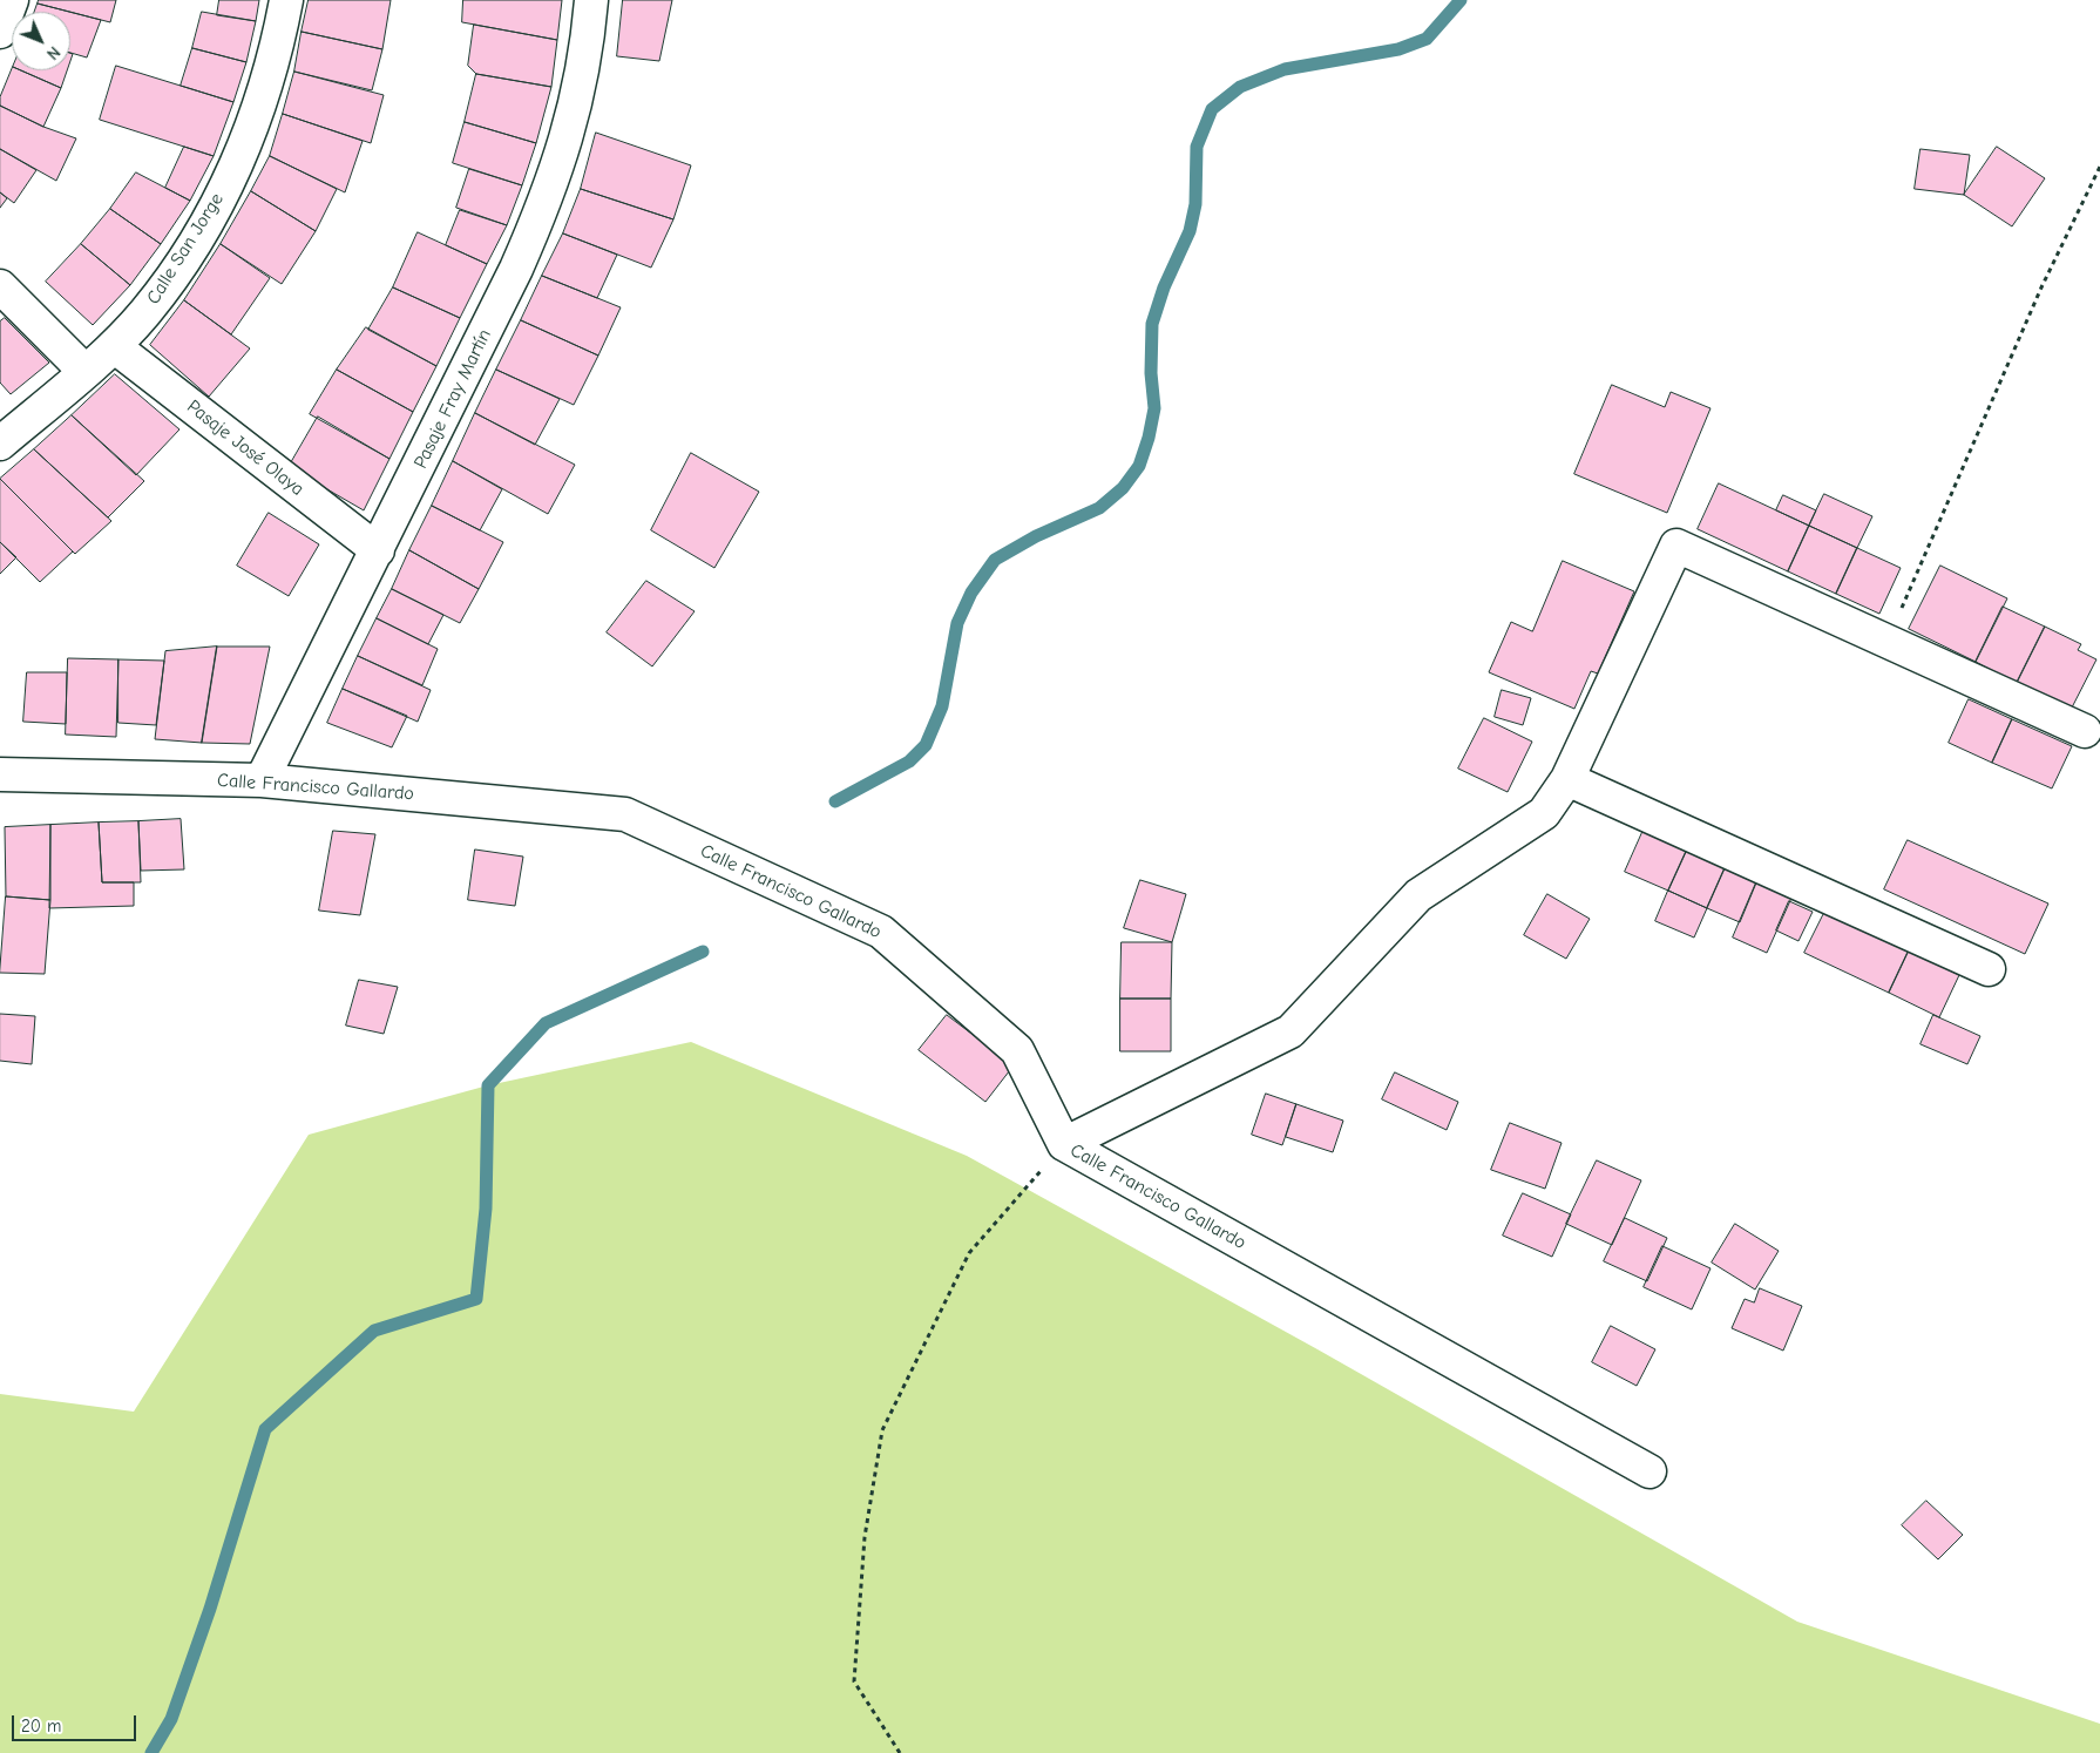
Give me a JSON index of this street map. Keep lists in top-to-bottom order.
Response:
{
  "streets": {
    "street": [
      "Calle San Jorge",
      "Pasaje Fray Martín",
      "Pasaje José Olaya",
      "Calle Francisco Gallardo"
    ]
  },
  "crossings": [
    ["Calle San Jorge", "Pasaje José Olaya"],
    ["Pasaje Fray Martín", "Pasaje José Olaya"],
    ["Pasaje Fray Martín", "Calle Francisco Gallardo"]
  ],
  "scale_bar": "20 m",
  "north": "bottom right"
}
